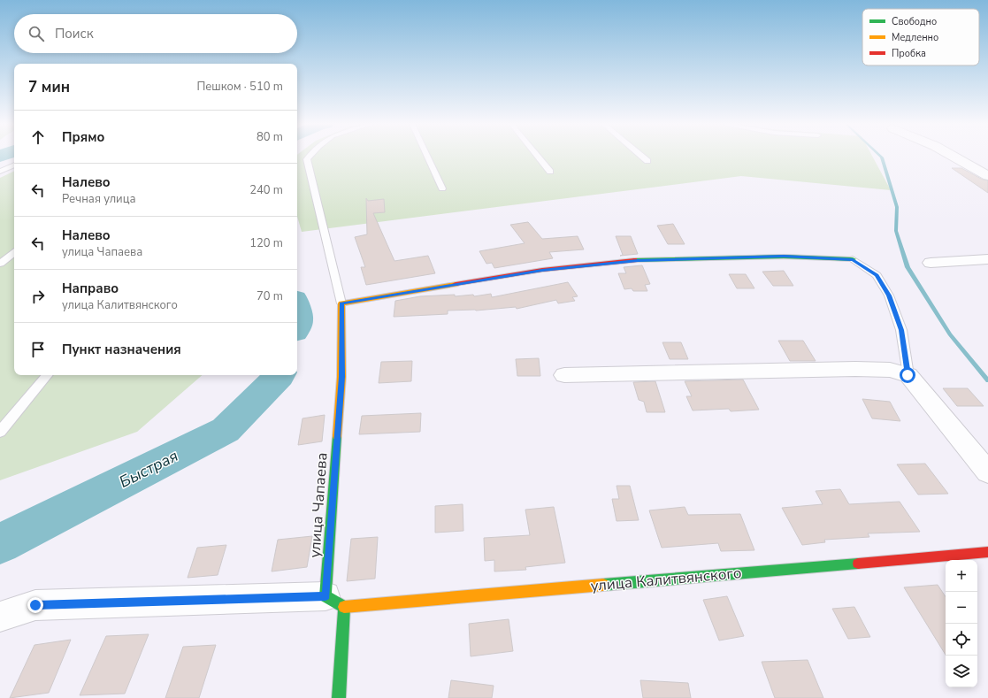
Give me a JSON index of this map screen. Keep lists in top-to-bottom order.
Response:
{
  "streets": {
    "street": ["улица Чапаева", "улица Калитвянского"]
  },
  "crossings": [
    ["улица Чапаева", "улица Калитвянского"]
  ],
  "water": ["Быстрая"],
  "legend": ["Свободно", "Медленно", "Пробка"],
  "page": {
    "search": "Поиск",
    "heading": ["7 мин", "Пешком · 510 m"],
    "list": [
      ["Прямо", "80 m"],
      ["Налево", "Речная улица", "240 m"],
      ["Налево", "улица Чапаева", "120 m"],
      ["Направо", "улица Калитвянского", "70 m"],
      "Пункт назначения"
    ],
    "map_buttons": ["+", "−"]
  }
}
